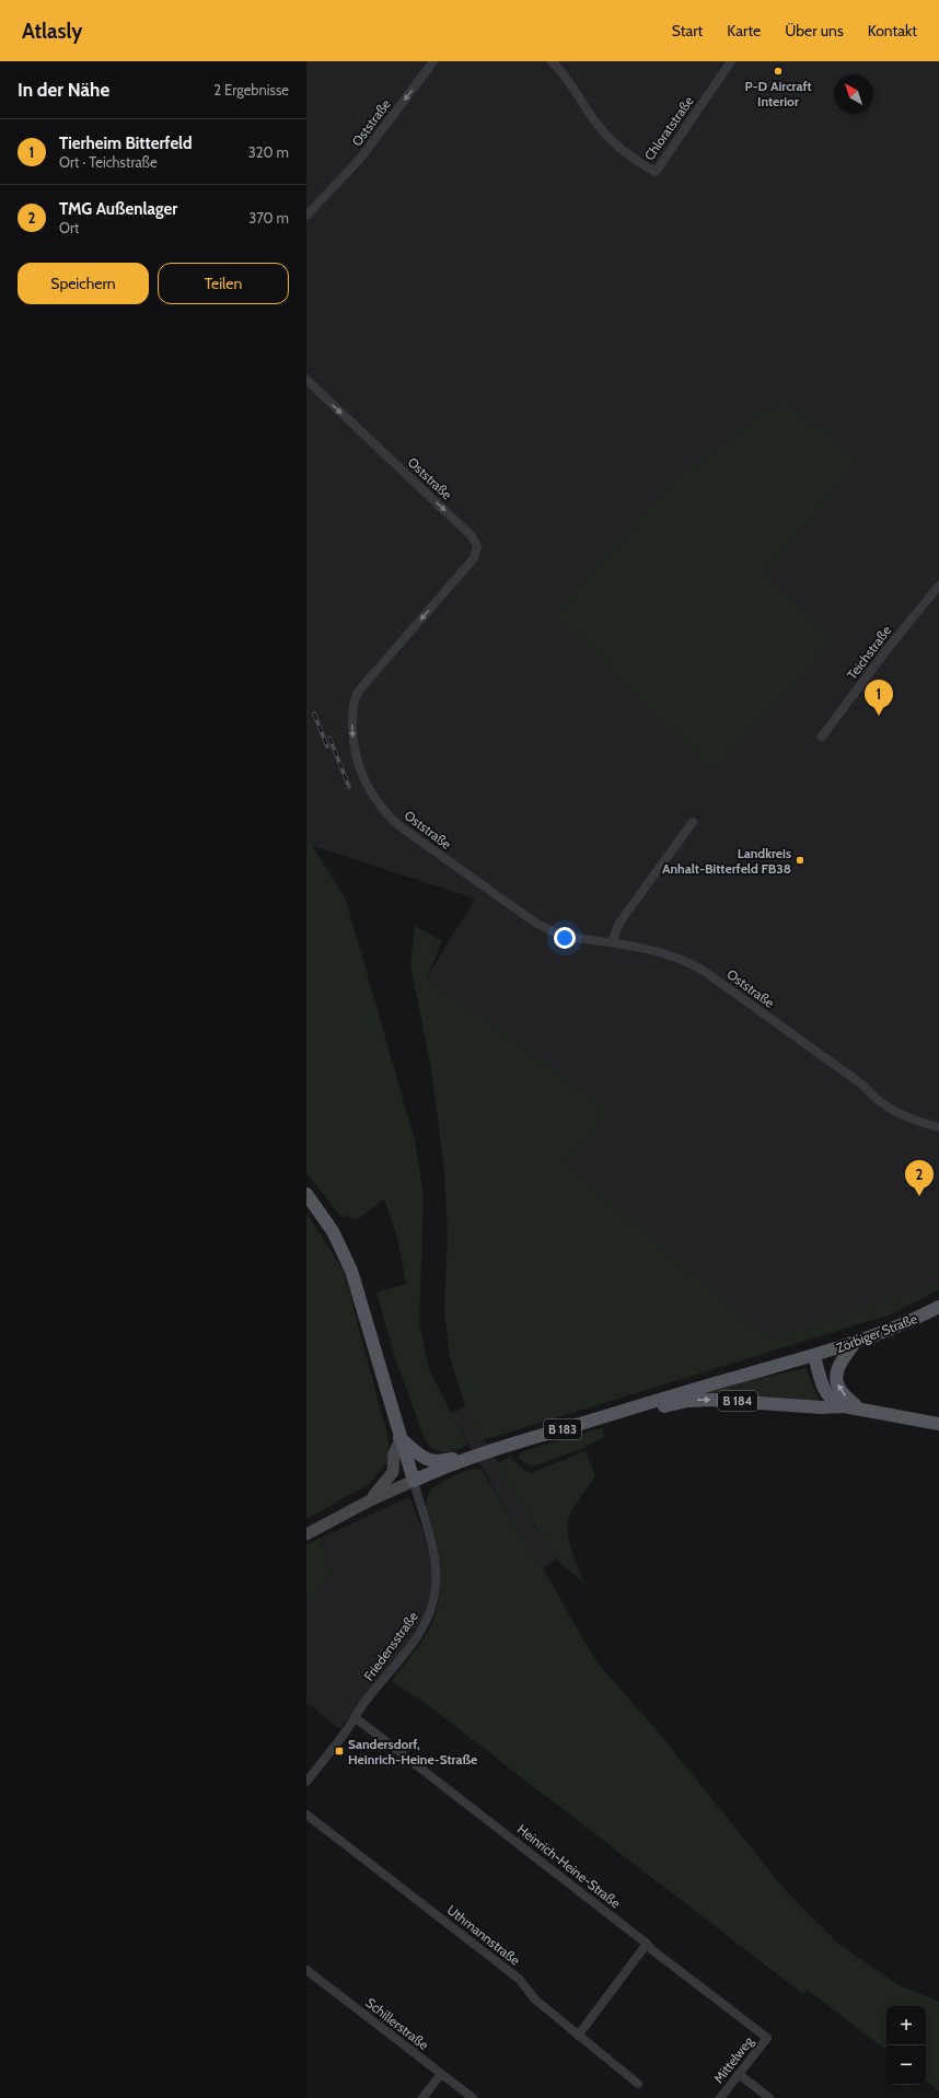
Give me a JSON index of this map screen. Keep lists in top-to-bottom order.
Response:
{
  "streets": {
    "main road": ["Zörbiger Straße", "B 184", "B 183"],
    "street": [
      "Oststraße",
      "Chloratstraße",
      "Teichstraße",
      "Friedensstraße",
      "Heinrich-Heine-Straße",
      "Uthmannstraße",
      "Schillerstraße",
      "Mittelweg"
    ]
  },
  "crossings": [
    ["Zörbiger Straße", "B 184"],
    ["Zörbiger Straße", "B 183"],
    ["B 184", "B 183"],
    ["B 183", "Friedensstraße"],
    ["Friedensstraße", "Heinrich-Heine-Straße"],
    ["Heinrich-Heine-Straße", "Mittelweg"]
  ],
  "places": {
    "other": ["P-D Aircraft Interior", "Landkreis Anhalt-Bitterfeld FB38"],
    "transit": ["Sandersdorf, Heinrich-Heine-Straße"]
  },
  "north": "top left",
  "page": {
    "header": "Atlasly",
    "nav": [
      "Start",
      "Karte",
      "Über uns",
      "Kontakt"
    ],
    "heading": ["In der Nähe", "2 Ergebnisse"],
    "list": [
      {
        "mark": "1",
        "name": "Tierheim Bitterfeld",
        "note": "Ort · Teichstraße",
        "value": "320 m"
      },
      {
        "mark": "2",
        "name": "TMG Außenlager",
        "note": "Ort",
        "value": "370 m"
      }
    ],
    "buttons": ["Speichern", "Teilen"],
    "pins": ["1", "2"],
    "map_buttons": ["+", "−"]
  }
}
